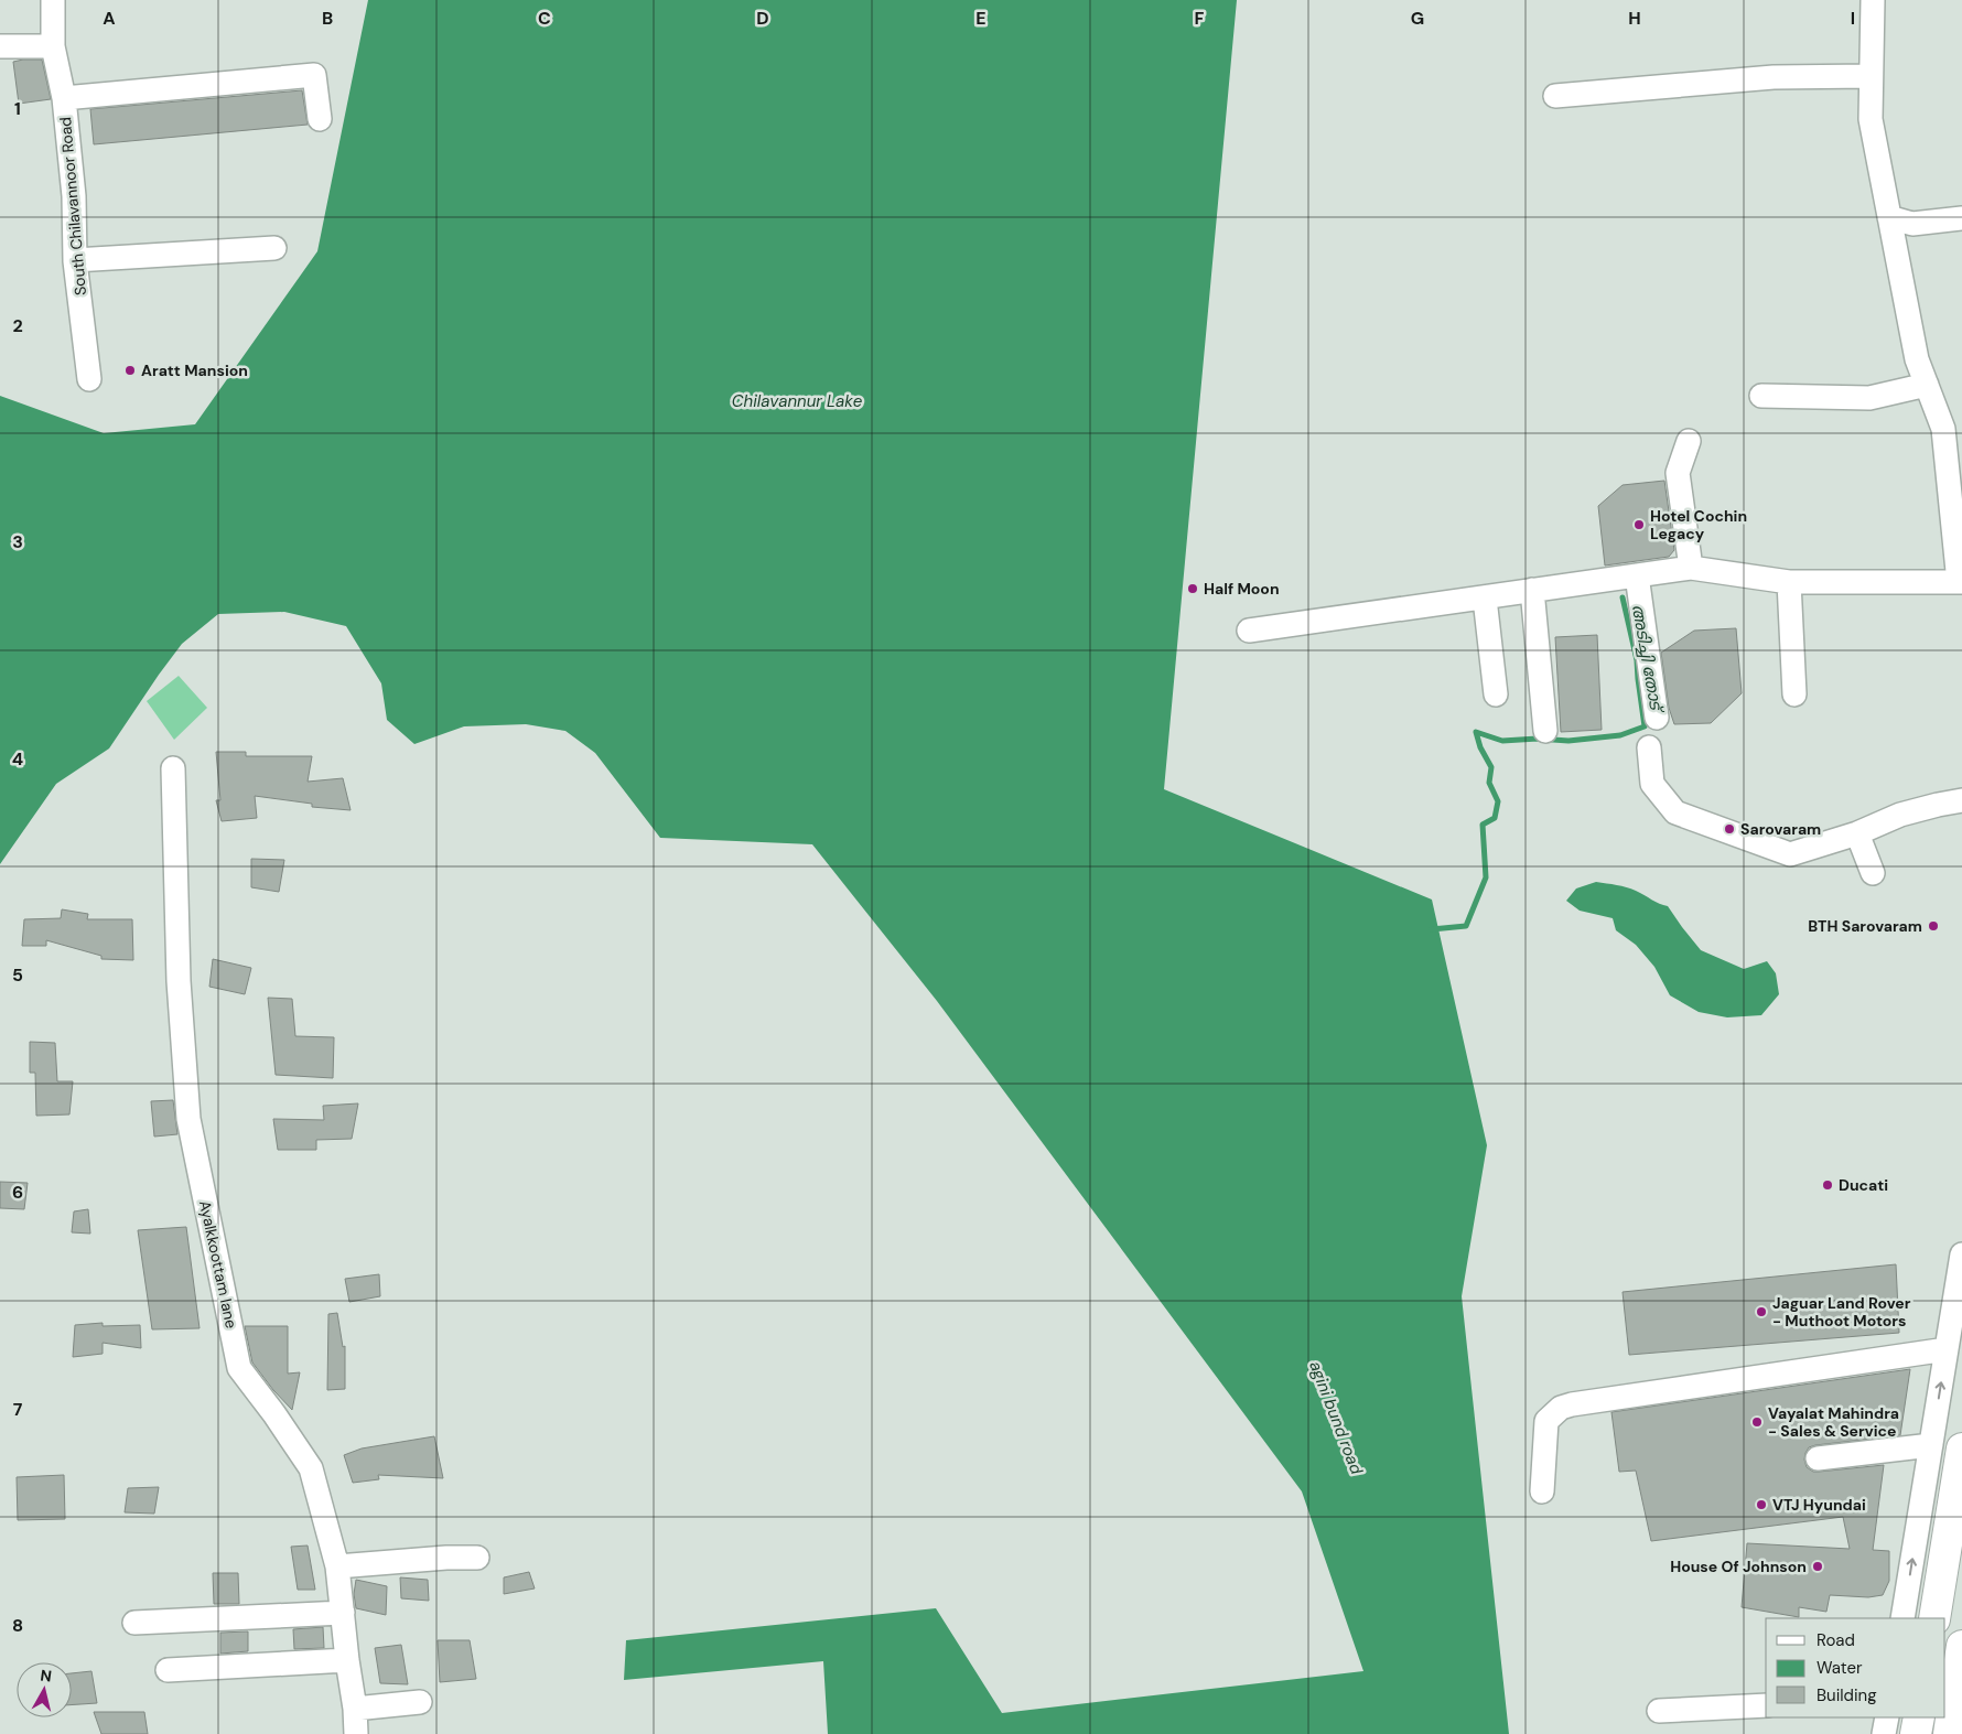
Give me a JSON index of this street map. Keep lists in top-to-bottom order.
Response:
{
  "streets": {
    "street": ["South Chilavannoor Road", "Ayalkkoottam lane"]
  },
  "water": ["Chilavannur Lake", "അടിച്ചി തോട്", "agini bund road"],
  "places": [
    "Aratt Mansion",
    "Hotel Cochin Legacy",
    "Half Moon",
    "Sarovaram",
    "BTH Sarovaram",
    "Ducati",
    "Jaguar Land Rover - Muthoot Motors",
    "Vayalat Mahindra - Sales & Service",
    "VTJ Hyundai",
    "House Of Johnson"
  ],
  "legend": ["Road", "Water", "Building"],
  "north": "top",
  "grid": {
    "columns": [
      "A",
      "B",
      "C",
      "D",
      "E",
      "F",
      "G",
      "H",
      "I"
    ],
    "rows": [
      "1",
      "2",
      "3",
      "4",
      "5",
      "6",
      "7",
      "8"
    ]
  }
}
